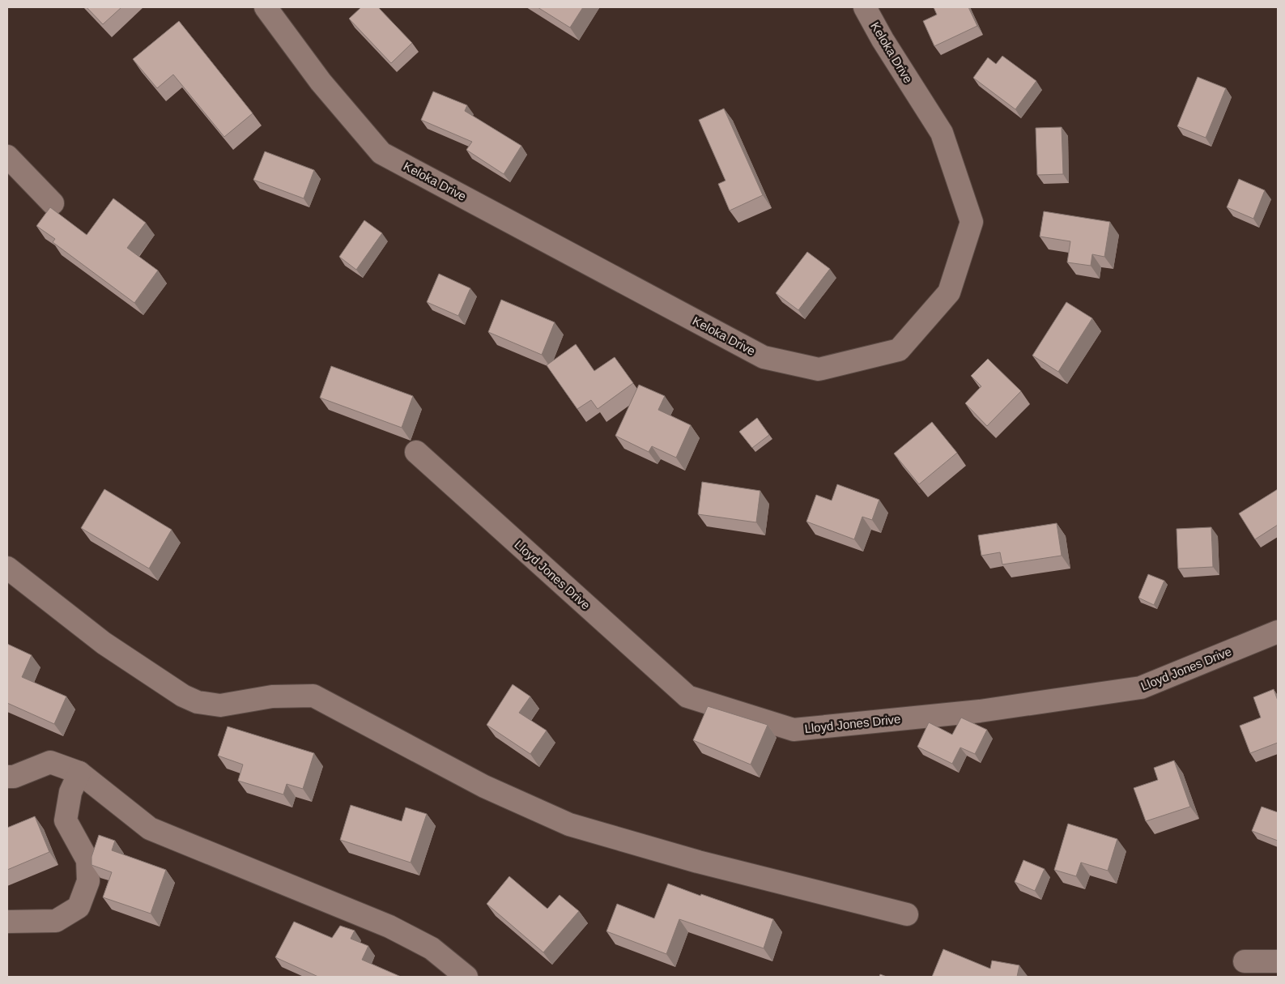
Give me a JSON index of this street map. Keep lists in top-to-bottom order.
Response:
{
  "streets": {
    "street": ["Keloka Drive", "Lloyd Jones Drive"]
  }
}
